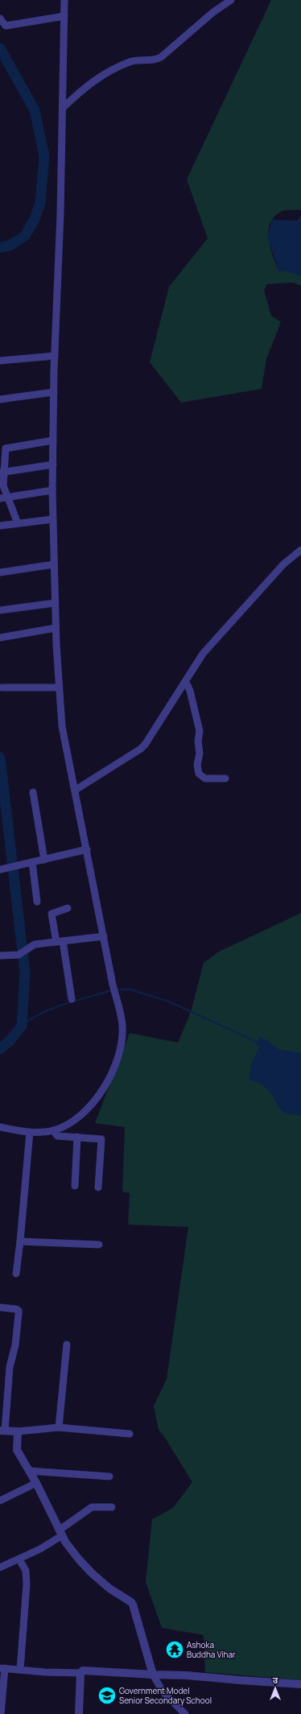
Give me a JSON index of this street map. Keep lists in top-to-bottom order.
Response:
{
  "places": {
    "temple": ["Ashoka Buddha Vihar"],
    "school or university": ["Government Model Senior Secondary School"]
  },
  "north": "top"
}
